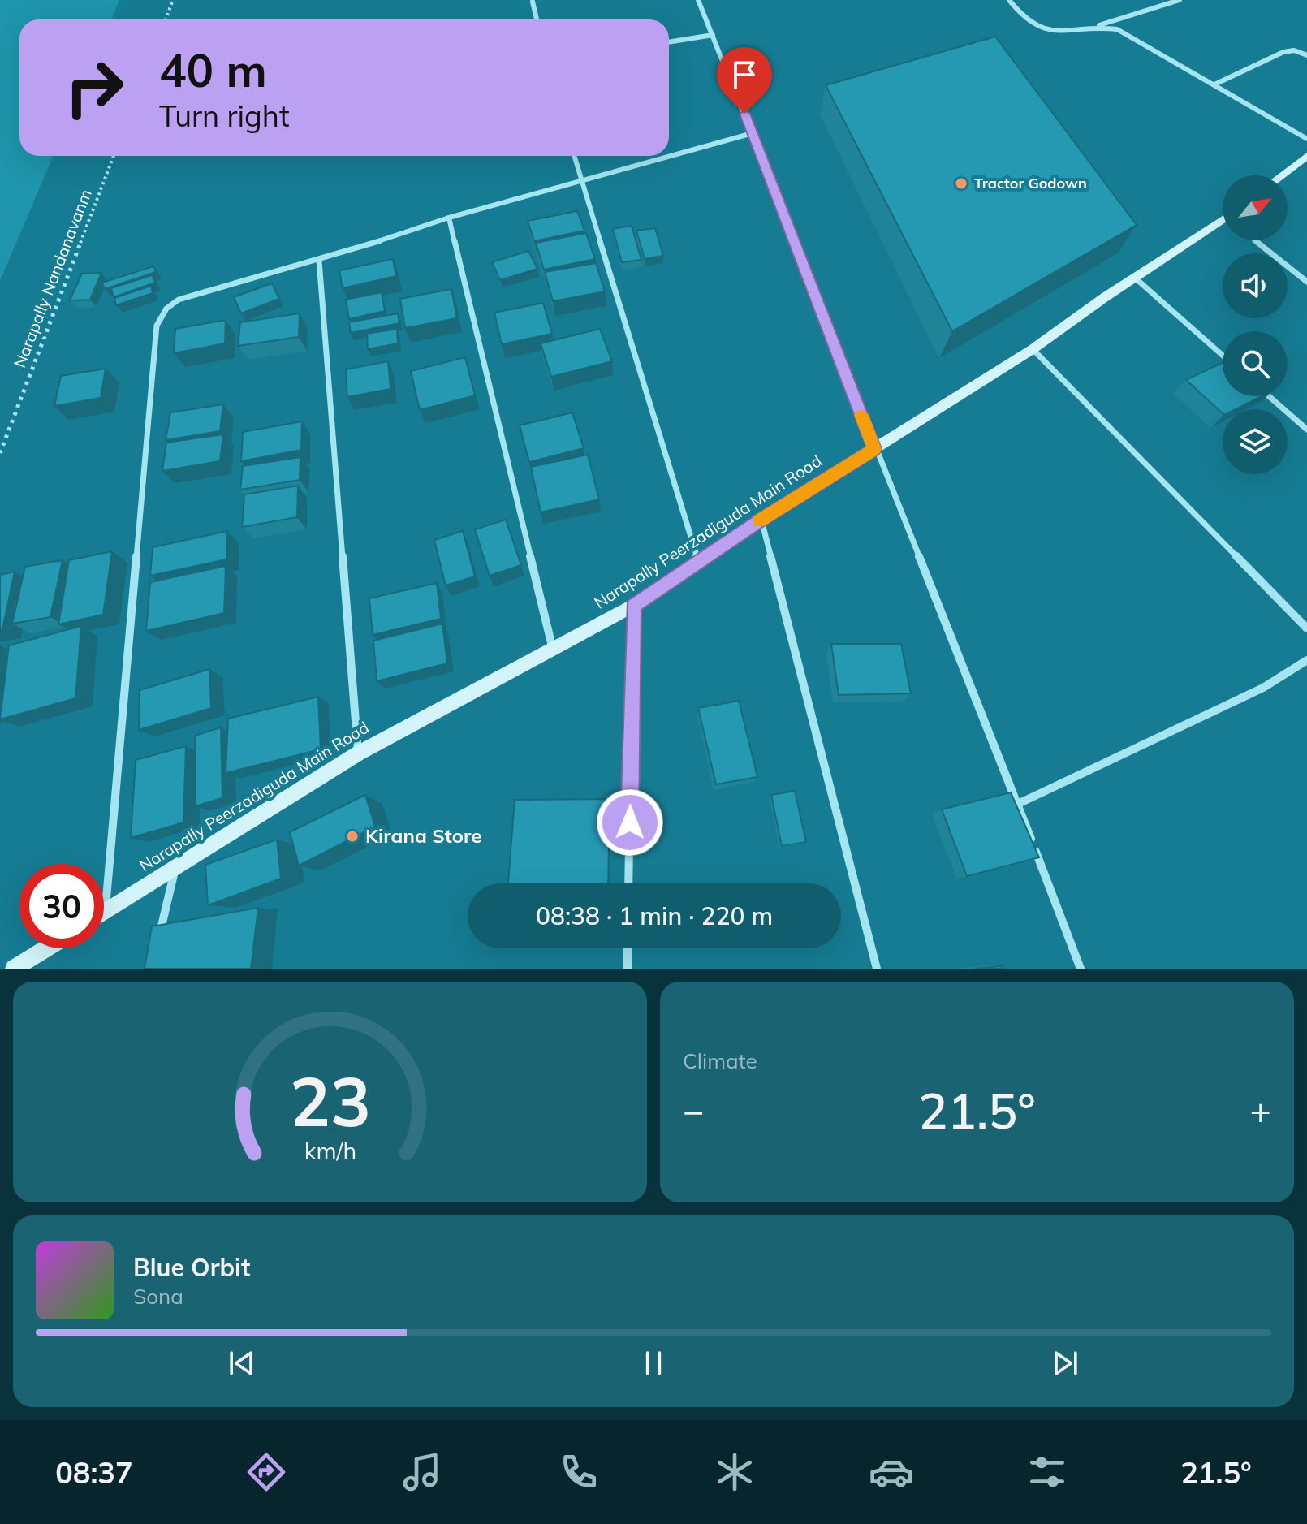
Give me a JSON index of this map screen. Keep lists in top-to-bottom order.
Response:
{
  "streets": {
    "street": ["Narapally Peerzadiguda Main Road"],
    "path": ["Narapally Nandanavanm"]
  },
  "places": ["Tractor Godown", "Kirana Store"],
  "north": "top right",
  "page": {
    "turn": ["40 m", "Turn right"],
    "limit": "30",
    "trip": "08:38 · 1 min · 220 m",
    "tile": "Climate",
    "heat": ["−", "21.5°", "+"],
    "song": ["Blue Orbit", "Sona"],
    "tabs": ["08:37", "21.5°"],
    "gauge": ["23", "km/h"]
  }
}
